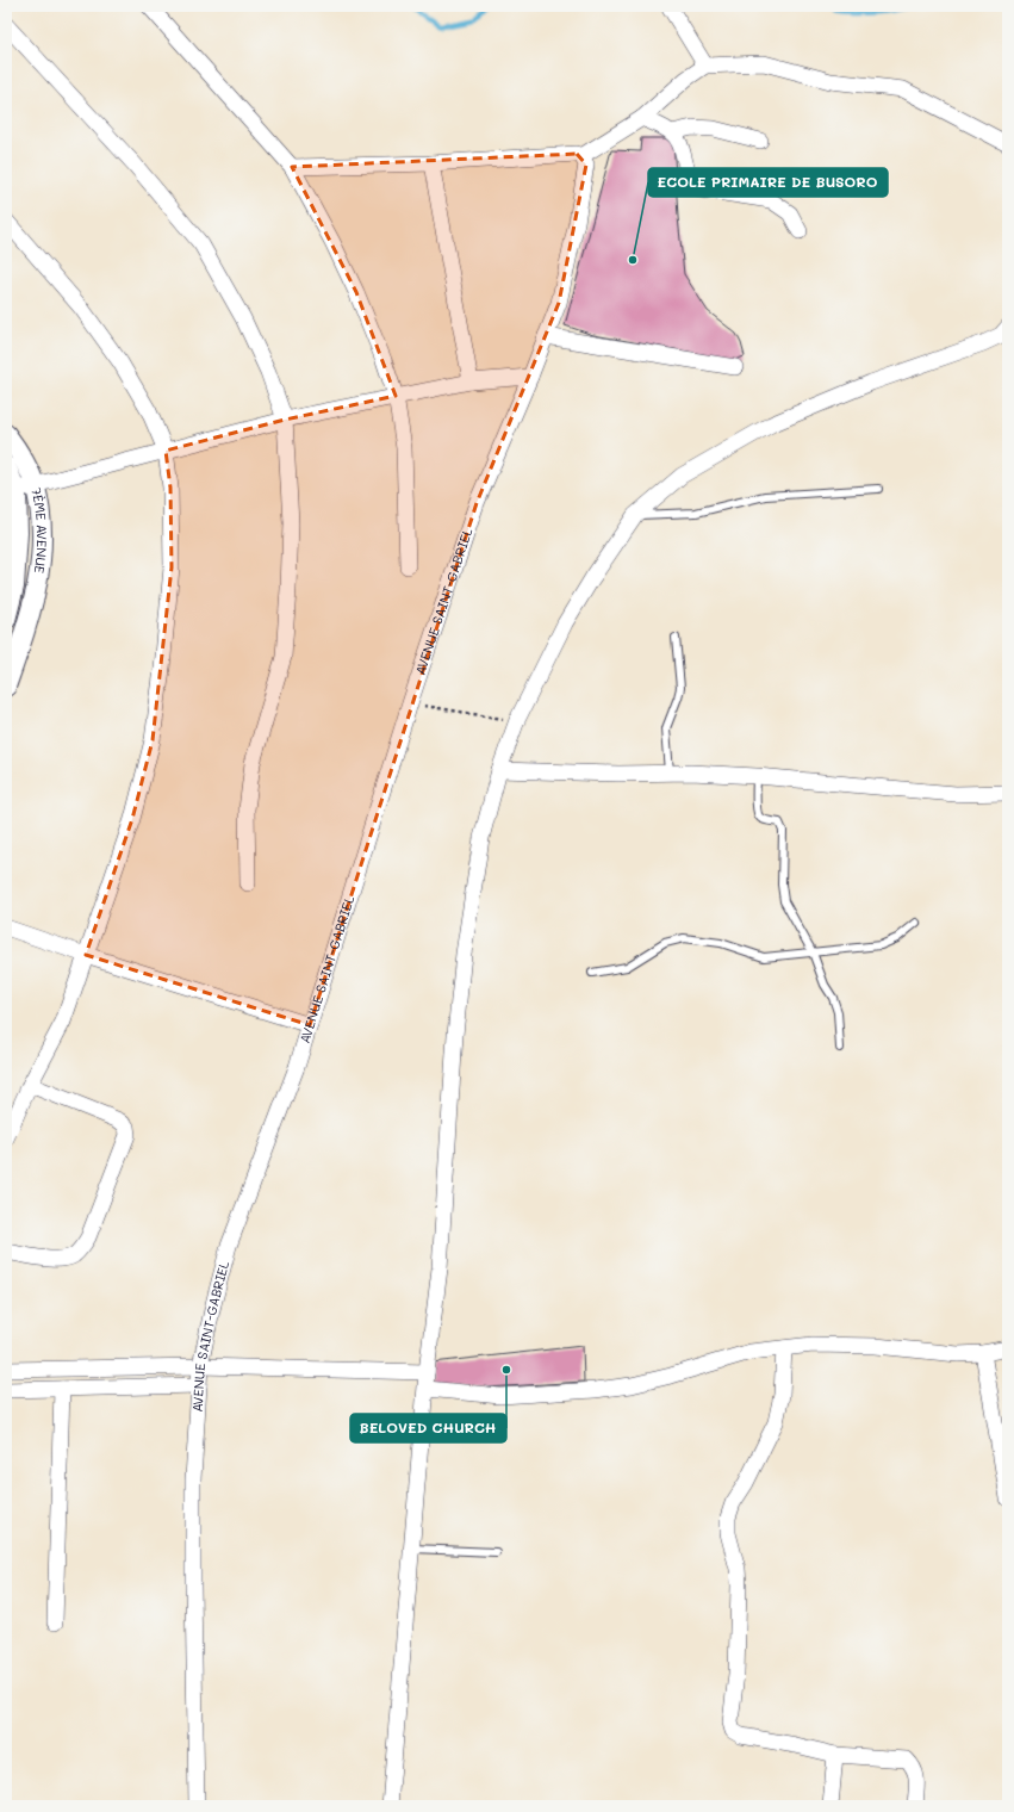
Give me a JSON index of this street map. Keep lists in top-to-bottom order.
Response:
{
  "streets": {
    "street": ["7ÈME AVENUE", "AVENUE SAINT-GABRIEL"]
  },
  "places": ["ECOLE PRIMAIRE DE BUSORO", "BELOVED CHURCH"]
}
